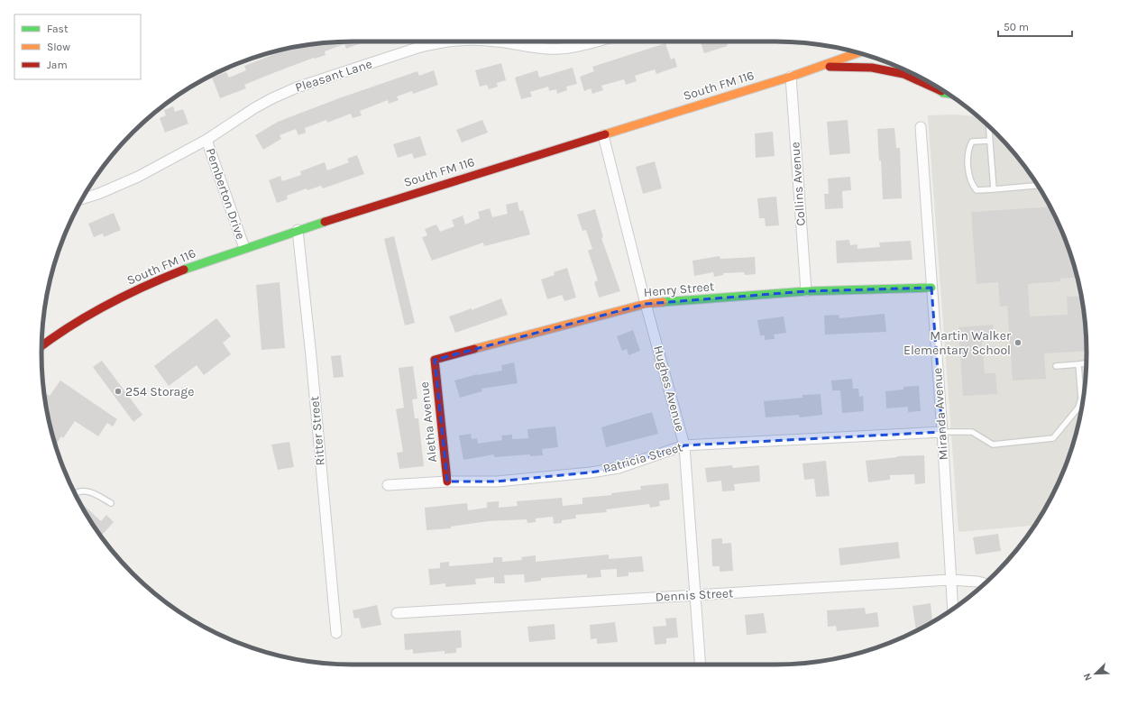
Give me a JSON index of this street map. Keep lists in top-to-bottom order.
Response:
{
  "streets": {
    "main road": ["South FM 116", "Henry Street", "Aletha Avenue"],
    "street": [
      "Pleasant Lane",
      "Collins Avenue",
      "Pemberton Drive",
      "Hughes Avenue",
      "Miranda Avenue",
      "Ritter Street",
      "Patricia Street",
      "Dennis Street"
    ]
  },
  "crossings": [
    ["Pleasant Lane", "Pemberton Drive"],
    ["South FM 116", "Collins Avenue"],
    ["South FM 116", "Pemberton Drive"],
    ["South FM 116", "Hughes Avenue"],
    ["South FM 116", "Ritter Street"],
    ["Collins Avenue", "Henry Street"],
    ["Henry Street", "Hughes Avenue"],
    ["Henry Street", "Miranda Avenue"],
    ["Henry Street", "Aletha Avenue"],
    ["Hughes Avenue", "Patricia Street"],
    ["Hughes Avenue", "Dennis Street"],
    ["Miranda Avenue", "Patricia Street"],
    ["Miranda Avenue", "Dennis Street"],
    ["Aletha Avenue", "Patricia Street"]
  ],
  "places": ["Martin Walker Elementary School", "254 Storage"],
  "legend": ["Fast", "Slow", "Jam"],
  "scale_bar": "50 m",
  "north": "bottom left"
}
